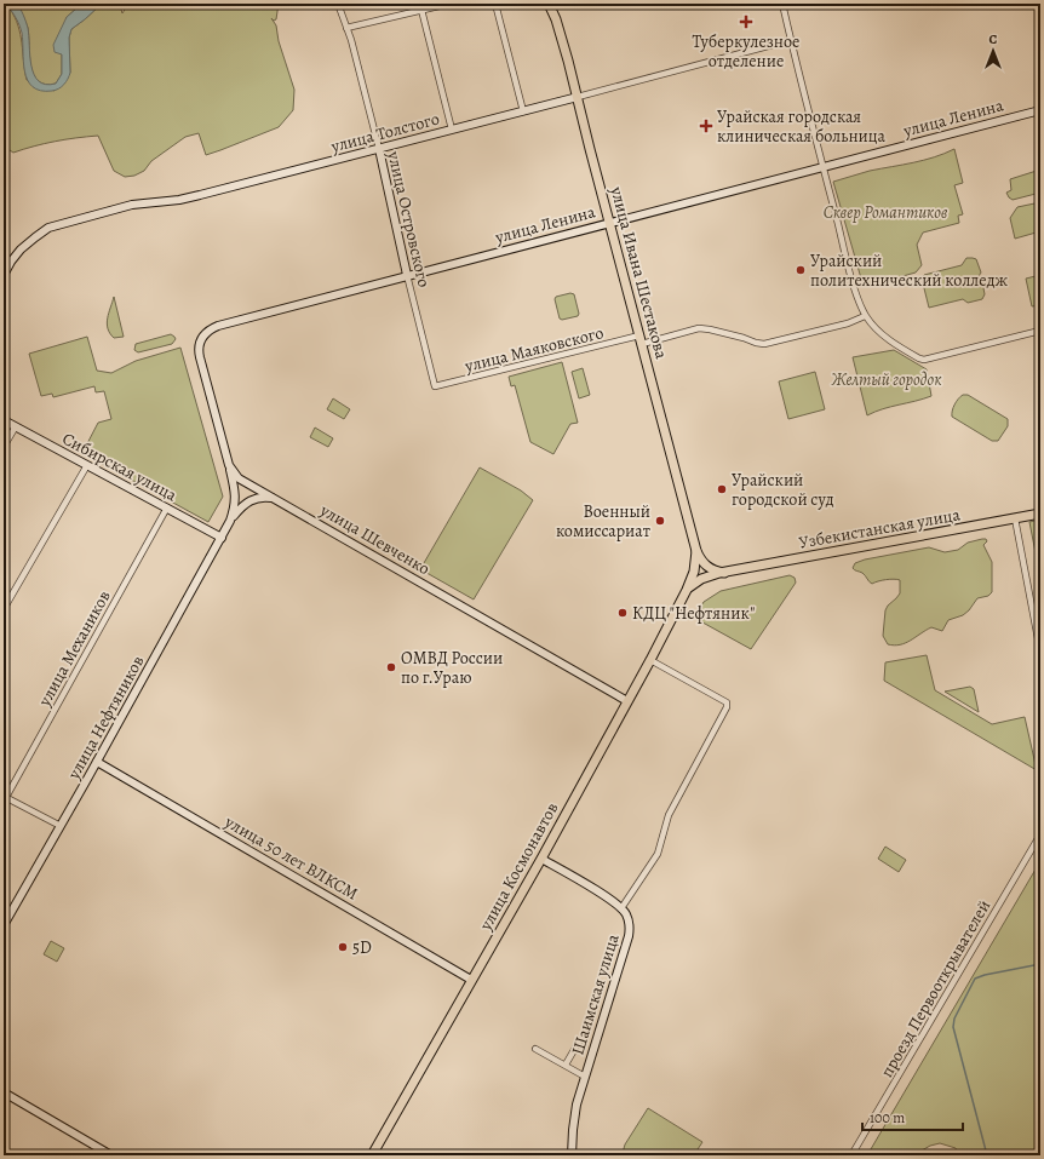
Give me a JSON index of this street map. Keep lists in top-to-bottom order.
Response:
{
  "streets": {
    "main road": [
      "улица Ленина",
      "улица Толстого",
      "улица Островского",
      "улица Ивана Шестакова",
      "Сибирская улица",
      "Узбекистанская улица",
      "улица Шевченко",
      "улица Нефтяников",
      "улица 50 лет ВЛКСМ",
      "улица Космонавтов",
      "Шаимская улица"
    ],
    "street": ["улица Маяковского", "улица Механиков", "проезд Первооткрывателей"]
  },
  "crossings": [
    ["улица Ленина", "улица Островского"],
    ["улица Ленина", "улица Ивана Шестакова"],
    ["улица Ленина", "улица Шевченко"],
    ["улица Толстого", "улица Островского"],
    ["улица Толстого", "улица Ивана Шестакова"],
    ["улица Островского", "улица Маяковского"],
    ["улица Ивана Шестакова", "улица Маяковского"],
    ["улица Ивана Шестакова", "улица Космонавтов"],
    ["Сибирская улица", "улица Механиков"],
    ["Сибирская улица", "улица Нефтяников"],
    ["Узбекистанская улица", "улица Космонавтов"],
    ["улица Шевченко", "улица Нефтяников"],
    ["улица Шевченко", "улица Космонавтов"],
    ["улица Нефтяников", "улица 50 лет ВЛКСМ"],
    ["улица 50 лет ВЛКСМ", "улица Космонавтов"]
  ],
  "parks": ["Сквер Романтиков", "Желтый городок"],
  "places": {
    "health": ["Туберкулезное отделение", "Урайская городская клиническая больница"],
    "other": [
      "Урайский политехнический колледж",
      "Урайский городской суд",
      "Военный комиссариат",
      "КДЦ \"Нефтяник\"",
      "ОМВД России по г.Ураю",
      "5D"
    ]
  },
  "scale_bar": "100 m",
  "north": "top"
}
